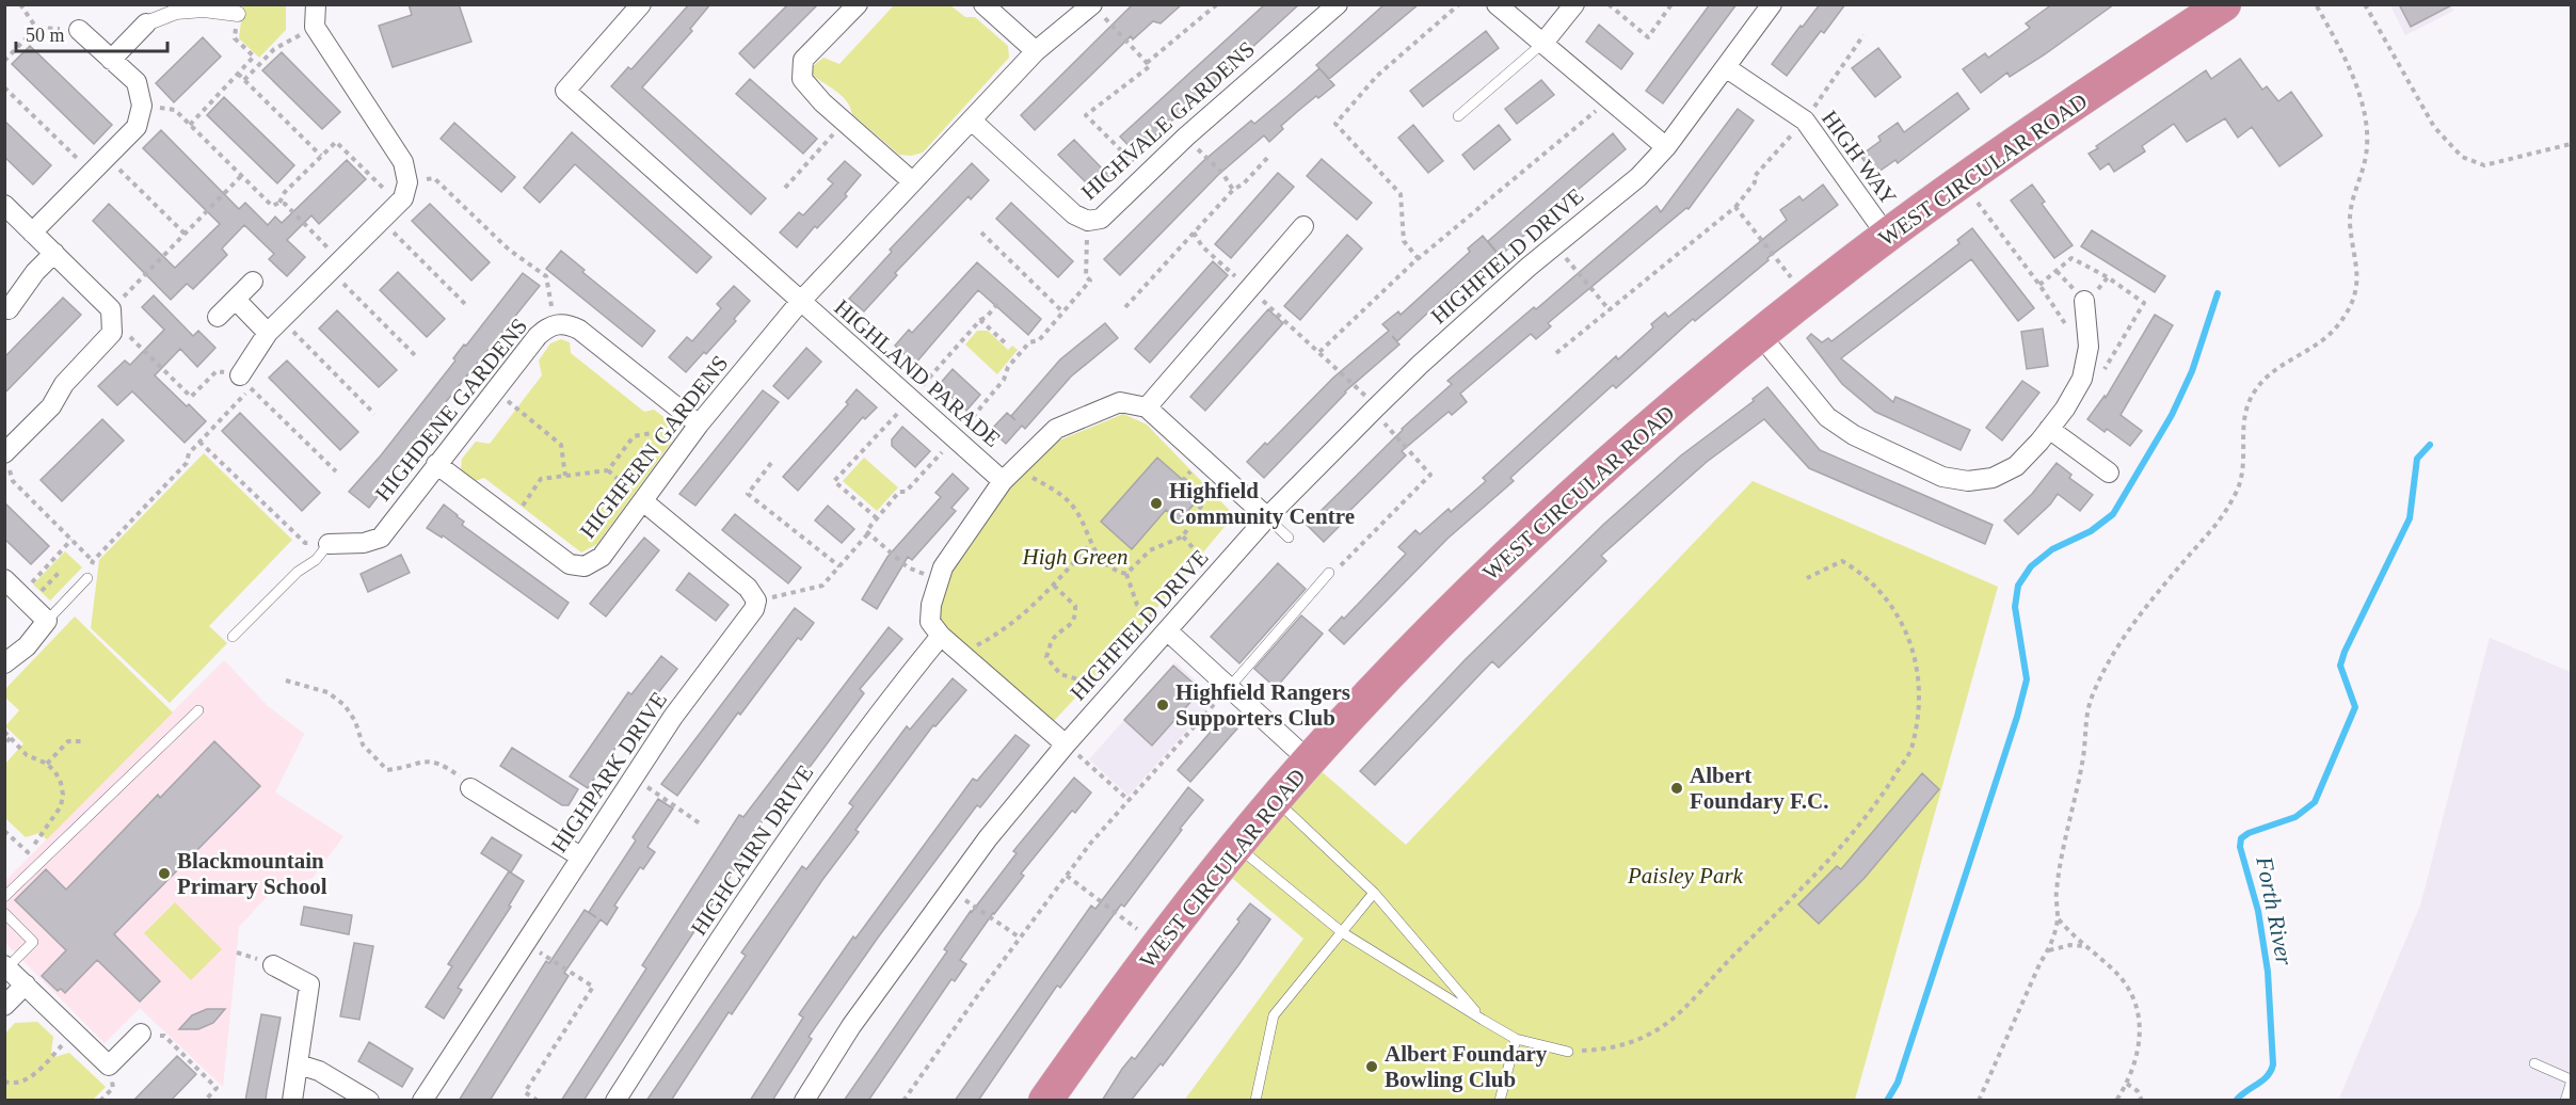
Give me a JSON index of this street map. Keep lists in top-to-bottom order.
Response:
{
  "streets": {
    "highway": ["WEST CIRCULAR ROAD"],
    "street": [
      "HIGHVALE GARDENS",
      "HIGH WAY",
      "HIGHFIELD DRIVE",
      "HIGHLAND PARADE",
      "HIGHDENE GARDENS",
      "HIGHFERN GARDENS",
      "HIGHPARK DRIVE",
      "HIGHCAIRN DRIVE"
    ]
  },
  "crossings": [
    ["HIGHVALE GARDENS", "HIGHFERN GARDENS"],
    ["HIGH WAY", "WEST CIRCULAR ROAD"],
    ["HIGH WAY", "HIGHFIELD DRIVE"],
    ["HIGHLAND PARADE", "HIGHFERN GARDENS"],
    ["HIGHDENE GARDENS", "HIGHFERN GARDENS"]
  ],
  "water": ["Forth River"],
  "parks": ["High Green", "Paisley Park"],
  "places": [
    "Highfield Community Centre",
    "Highfield Rangers Supporters Club",
    "Albert Foundary F.C.",
    "Blackmountain Primary School",
    "Albert Foundary Bowling Club"
  ],
  "scale_bar": "50 m"
}
